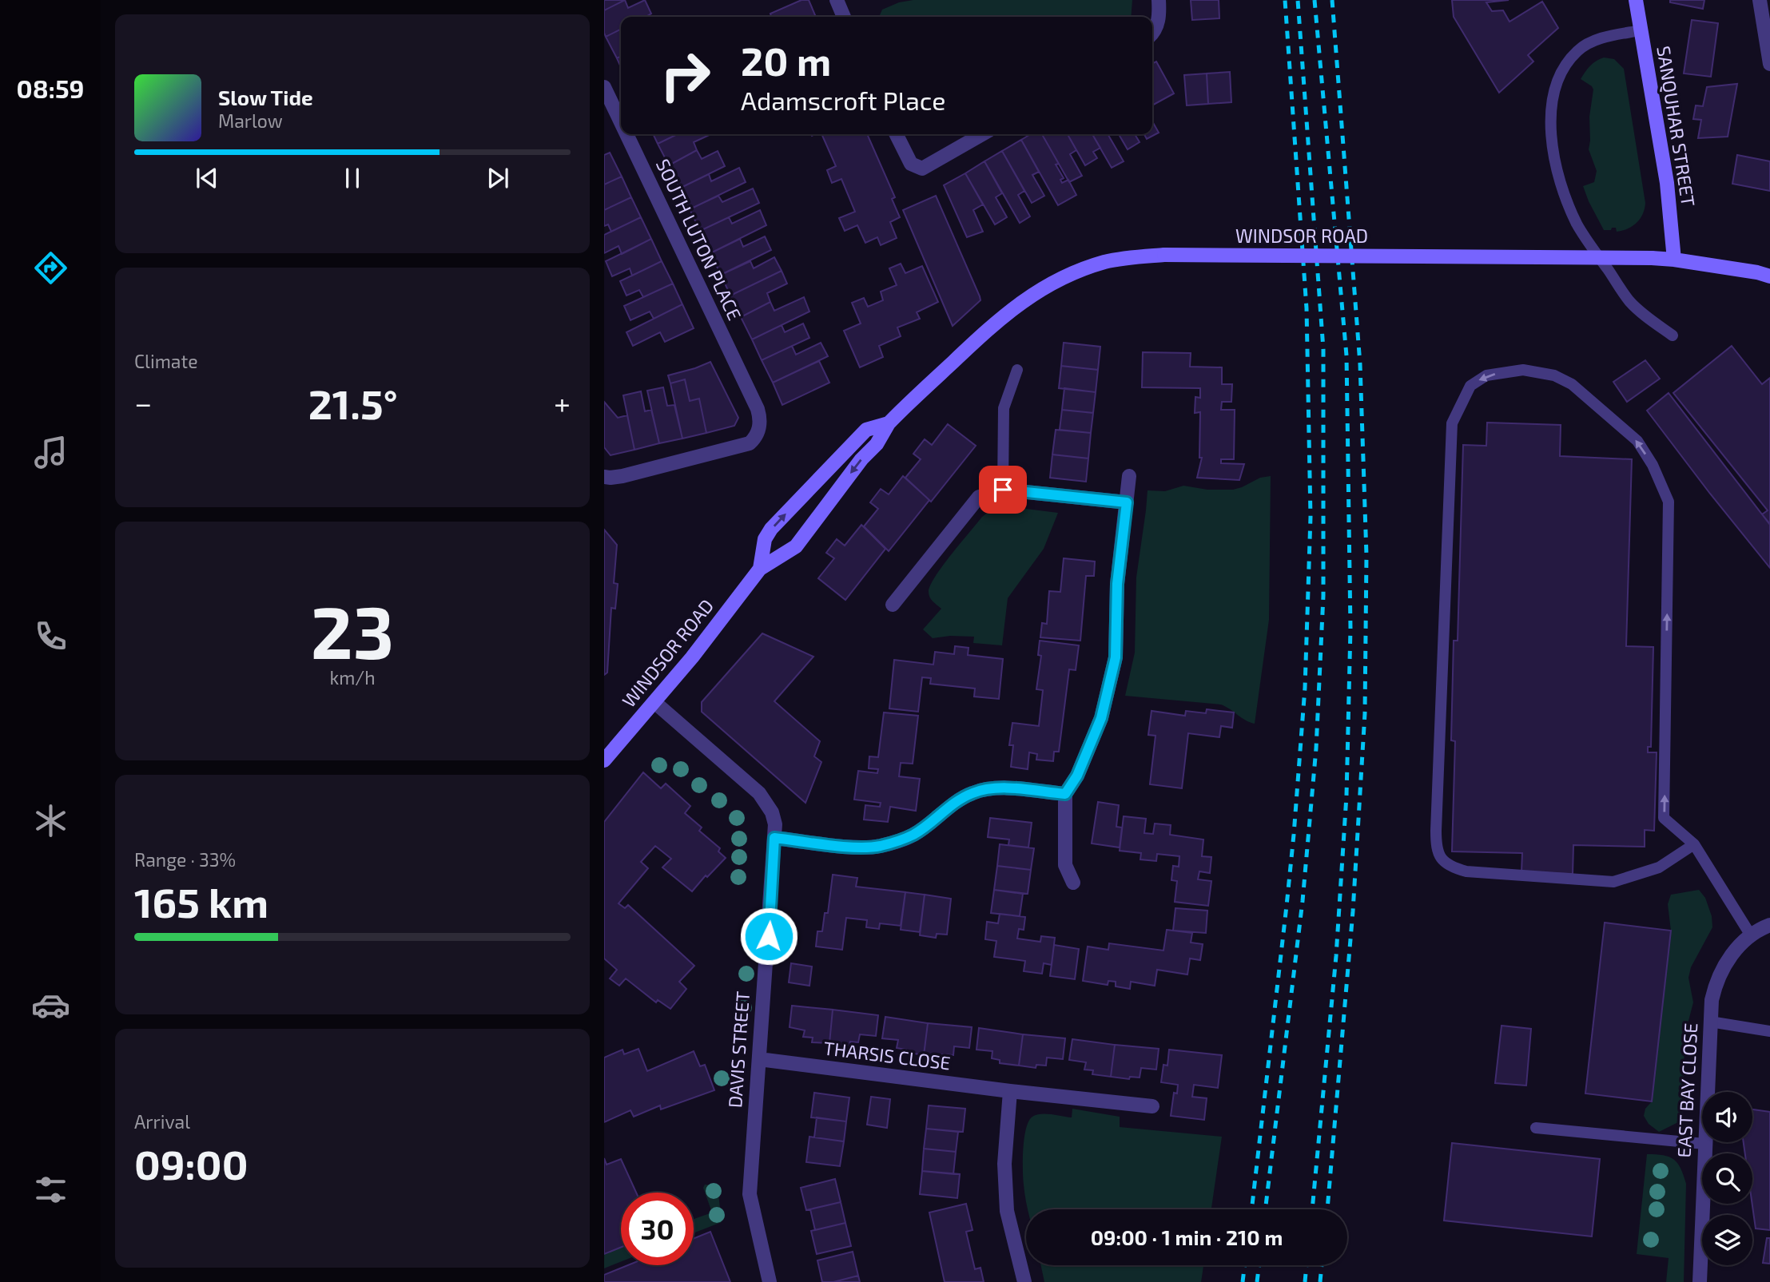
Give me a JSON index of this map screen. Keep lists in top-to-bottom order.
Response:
{
  "streets": {
    "street": [
      "SANQUHAR STREET",
      "WINDSOR ROAD",
      "SOUTH LUTON PLACE",
      "DAVIS STREET",
      "THARSIS CLOSE",
      "EAST BAY CLOSE"
    ]
  },
  "crossings": [
    ["SANQUHAR STREET", "WINDSOR ROAD"],
    ["WINDSOR ROAD", "DAVIS STREET"],
    ["DAVIS STREET", "THARSIS CLOSE"]
  ],
  "page": {
    "tabs": "08:59",
    "turn": ["20 m", "Adamscroft Place"],
    "song": ["Slow Tide", "Marlow"],
    "tile": [
      "Climate",
      ["23", "km/h"],
      ["Range · 33%", "165 km"],
      ["Arrival", "09:00"]
    ],
    "heat": ["−", "21.5°", "+"],
    "limit": "30",
    "trip": "09:00 · 1 min · 210 m"
  }
}
